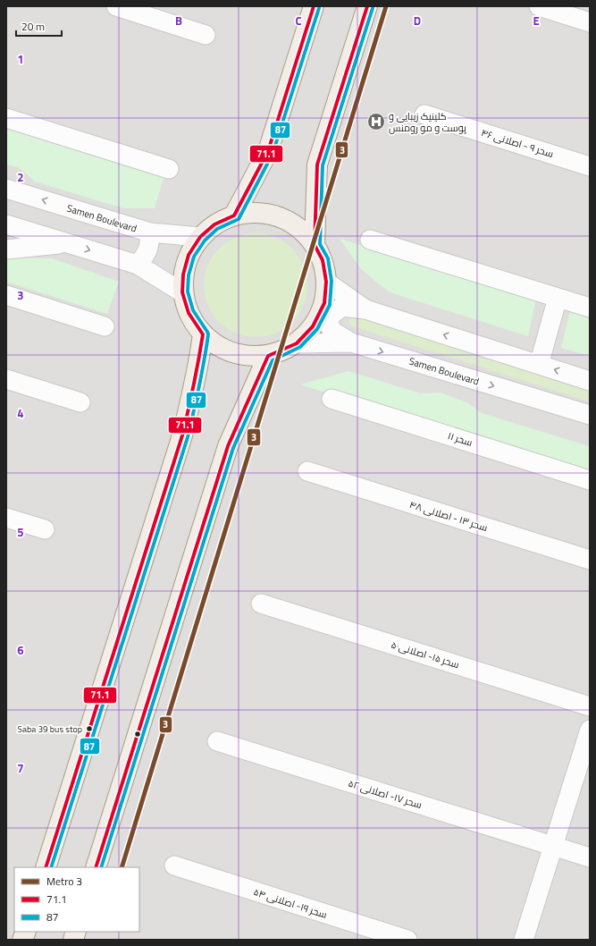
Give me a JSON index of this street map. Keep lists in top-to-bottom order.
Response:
{
  "streets": {
    "street": [
      "سحر ۹ - اصلانی ۴۶",
      "Samen Boulevard",
      "سحر ۱۱",
      "سحر ۱۳ - اصلانی ۴۸",
      "سحر ۱۵- اصلانی۵۰",
      "سحر ۱۷- اصلانی ۵۲",
      "سحر ۱۹- اصلانی ۵۴"
    ]
  },
  "places": {
    "hospital": ["کلینیک زیبایی و پوست و مو رومنس"],
    "other": ["Saba 39 bus stop"]
  },
  "lines": ["metro line 3", "transit line 71.1", "transit line 87"],
  "legend": ["Metro 3", "71.1", "87"],
  "scale_bar": "20 m",
  "grid": {
    "columns": [
      "B",
      "C",
      "D",
      "E"
    ],
    "rows": [
      "1",
      "2",
      "3",
      "4",
      "5",
      "6",
      "7"
    ]
  }
}
